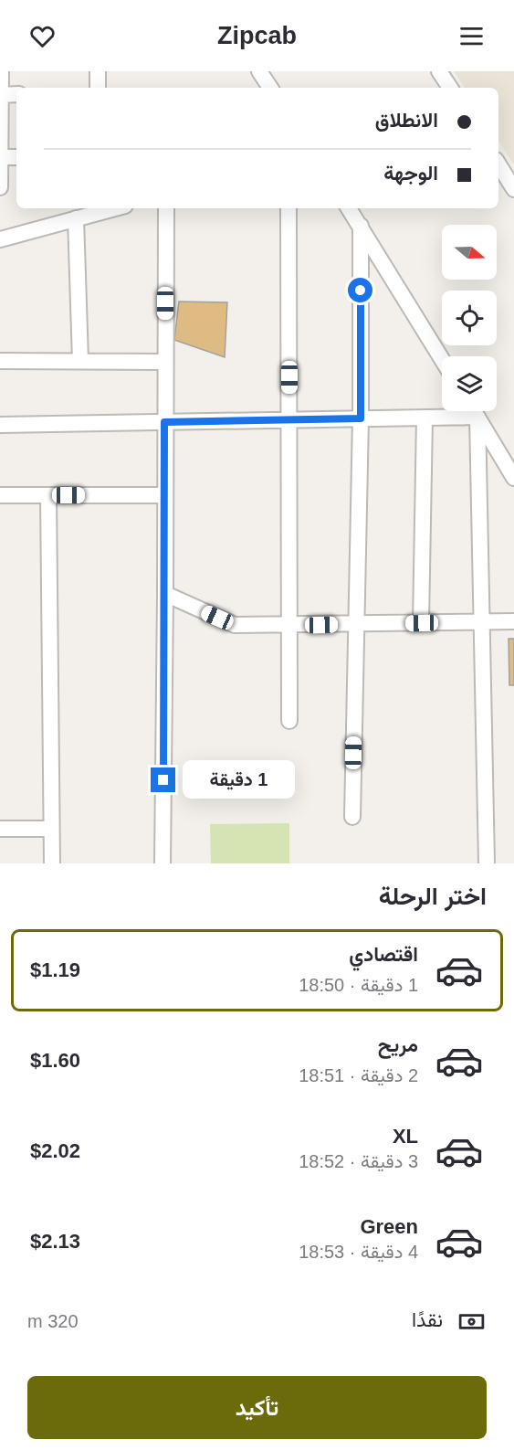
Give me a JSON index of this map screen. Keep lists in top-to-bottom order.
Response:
{
  "north": "right",
  "page": {
    "header": "Zipcab",
    "banner": ["الانطلاق", "الوجهة"],
    "bubble": "1 دقيقة",
    "heading": "اختر الرحلة",
    "list": [
      {
        "name": "اقتصادي",
        "note": "1 دقيقة · 18:50",
        "value": "$1.19"
      },
      {
        "name": "مريح",
        "note": "2 دقيقة · 18:51",
        "value": "$1.60"
      },
      {
        "name": "XL",
        "note": "3 دقيقة · 18:52",
        "value": "$2.02"
      },
      {
        "name": "Green",
        "note": "4 دقيقة · 18:53",
        "value": "$2.13"
      }
    ],
    "pay": ["نقدًا", "320 m"],
    "buttons": "تأكيد"
  }
}
